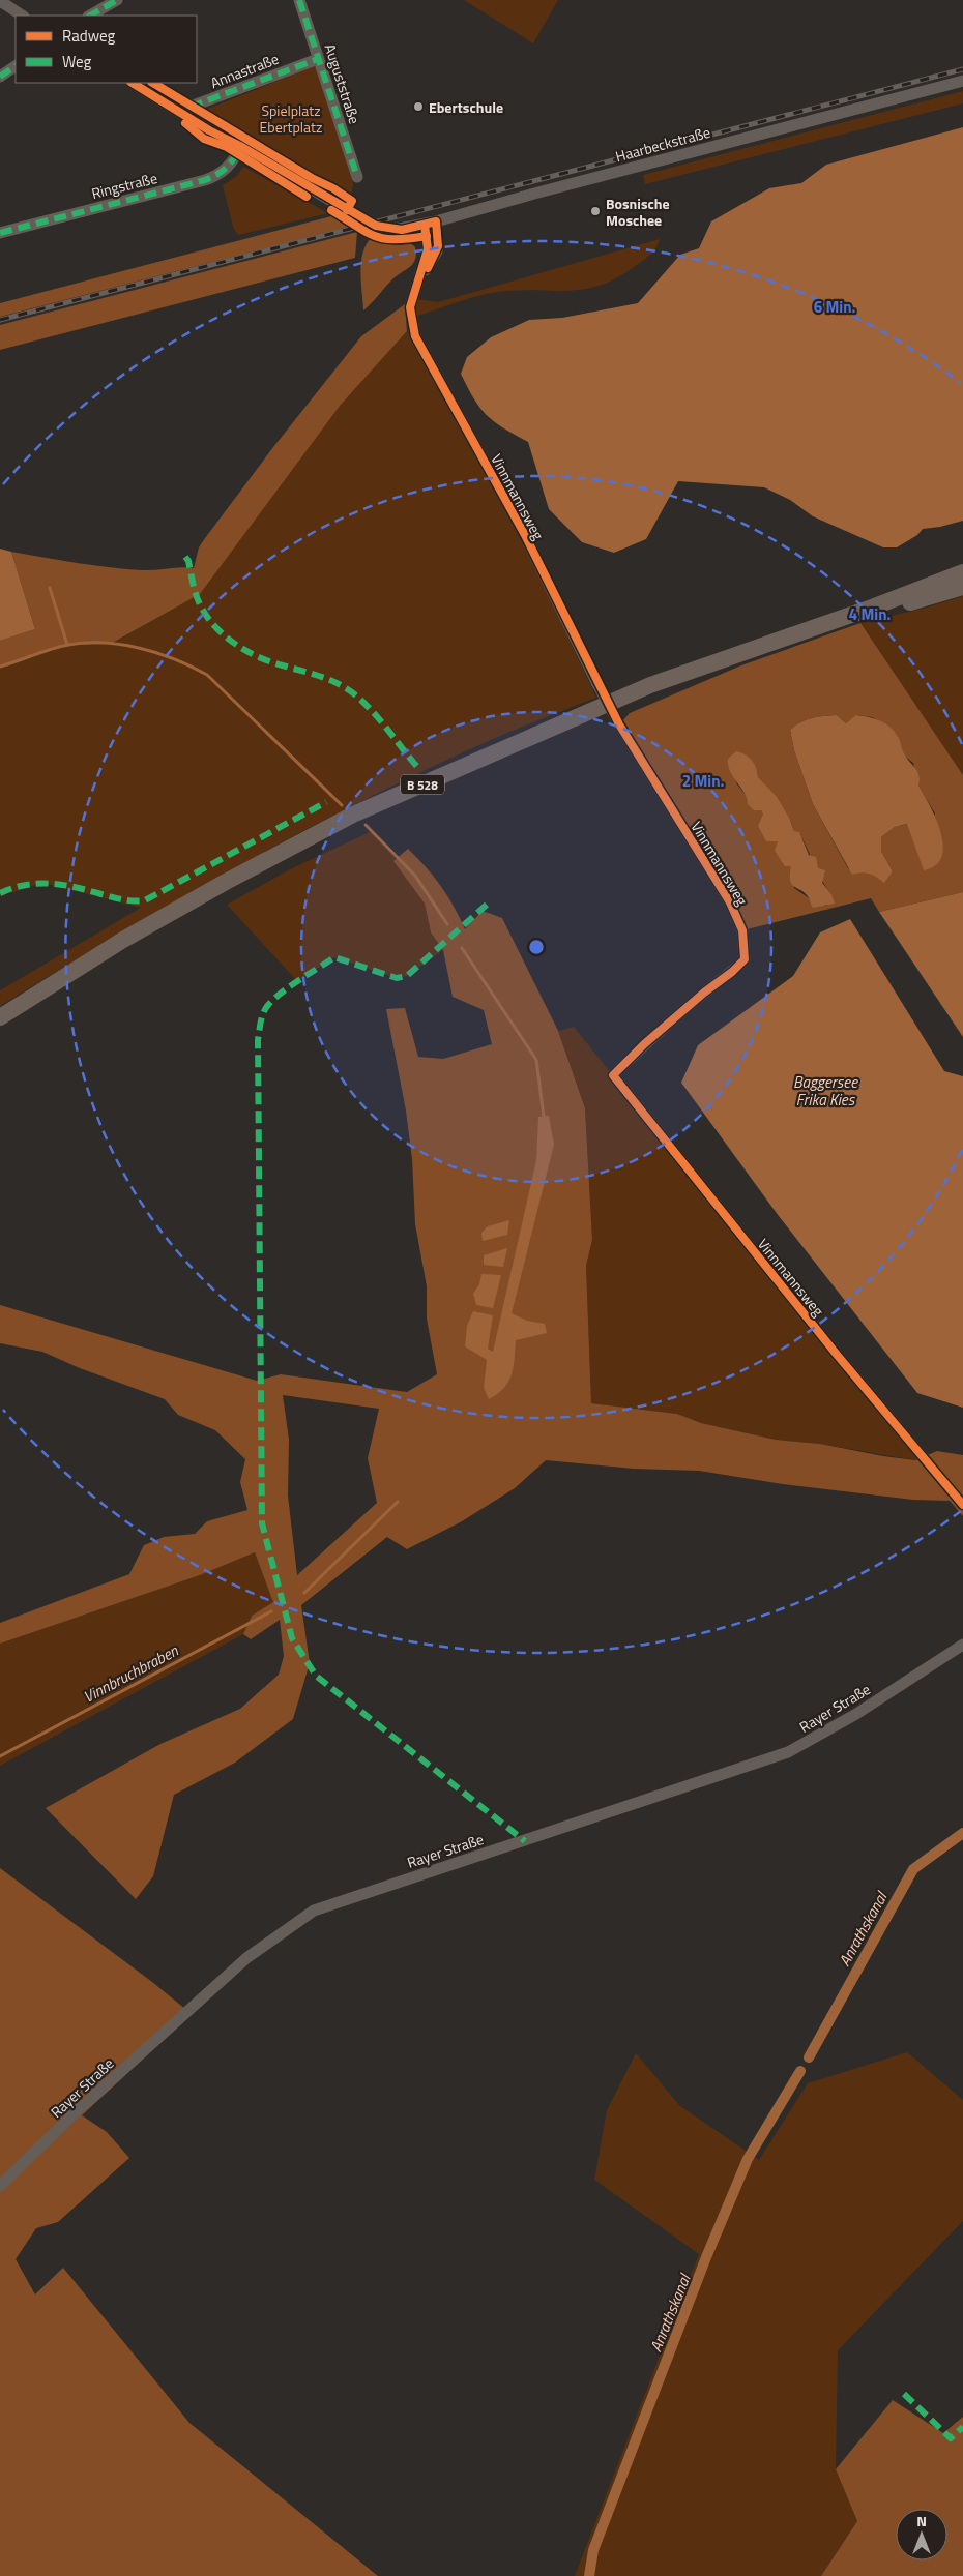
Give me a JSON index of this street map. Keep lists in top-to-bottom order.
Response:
{
  "streets": {
    "highway": ["B 528"],
    "street": [
      "Annastraße",
      "Auguststraße",
      "Haarbeckstraße",
      "Ringstraße",
      "Vinnmannsweg",
      "Rayer Straße"
    ]
  },
  "crossings": [
    ["Annastraße", "Auguststraße"],
    ["Annastraße", "Haarbeckstraße"],
    ["Haarbeckstraße", "Ringstraße"],
    ["Haarbeckstraße", "Vinnmannsweg"]
  ],
  "water": ["Baggersee Frika Kies", "Vinnbruchbraben", "Anrathskanal"],
  "parks": ["Spielplatz Ebertplatz"],
  "places": ["Ebertschule", "Bosnische Moschee"],
  "legend": ["Radweg", "Weg"],
  "north": "top",
  "rings": ["6 Min.", "4 Min.", "2 Min."]
}
